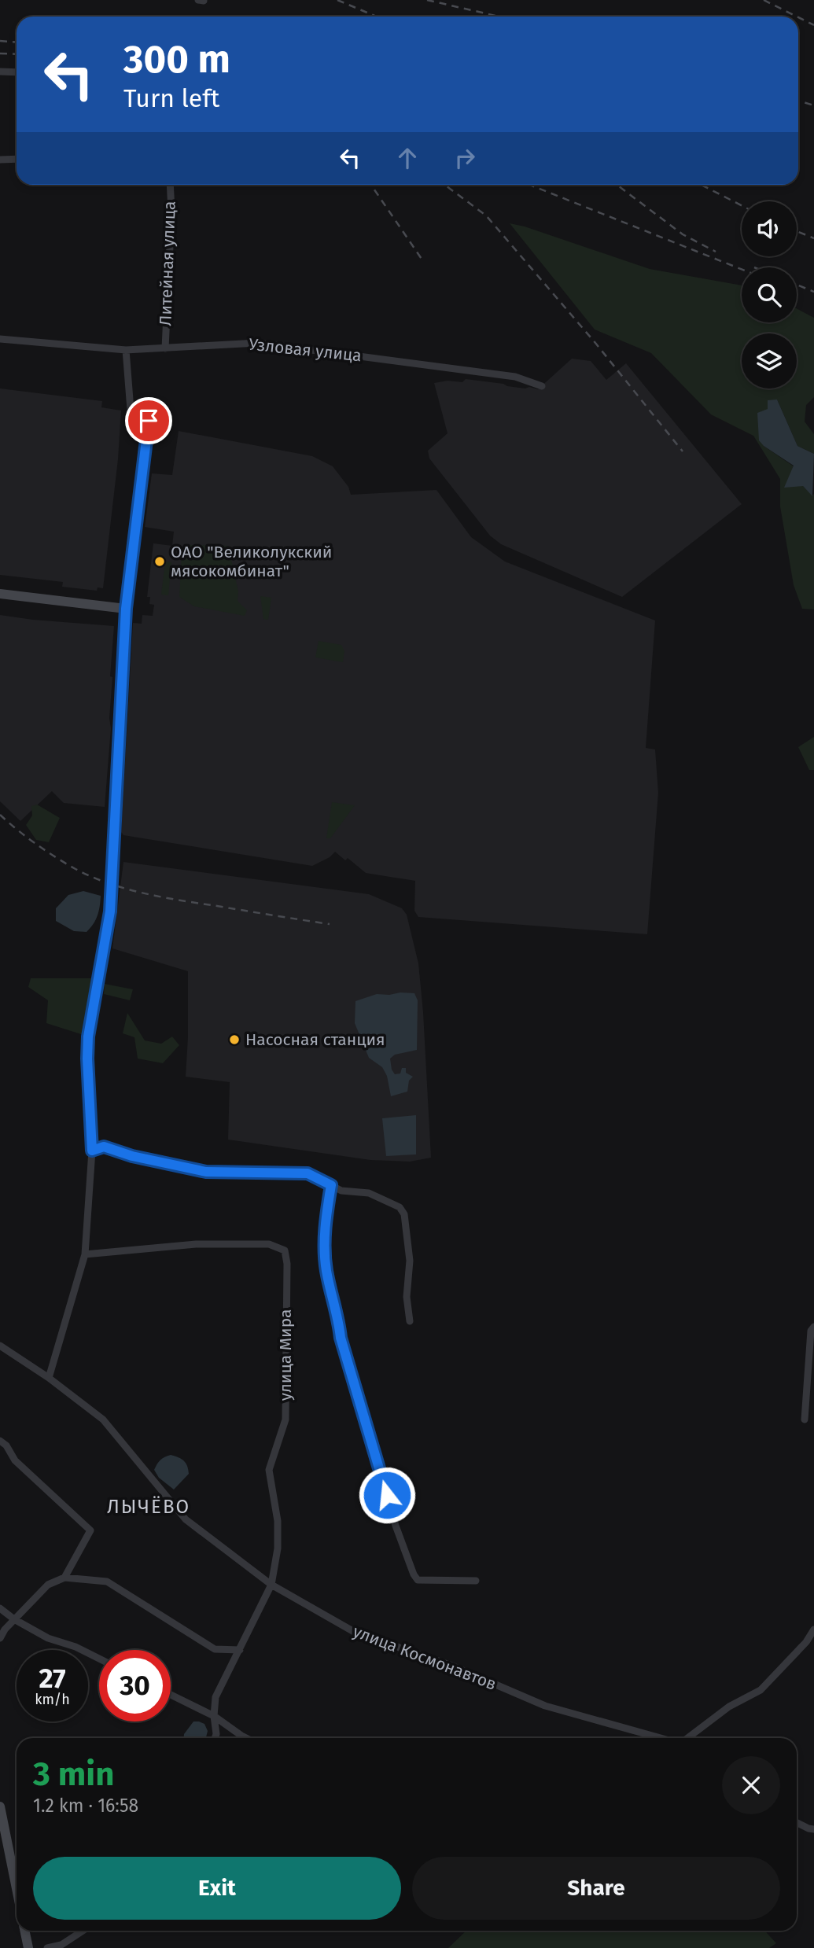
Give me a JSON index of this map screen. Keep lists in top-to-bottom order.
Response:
{
  "streets": {
    "street": [
      "Литейная улица",
      "Узловая улица",
      "улица Мира",
      "улица Космонавтов"
    ]
  },
  "crossings": [
    ["Литейная улица", "Узловая улица"],
    ["улица Мира", "улица Космонавтов"]
  ],
  "districts": ["ЛЫЧЁВО"],
  "places": ["ОАО \"Великолукский мясокомбинат\"", "Насосная станция"],
  "page": {
    "turn": ["300 m", "Turn left"],
    "speed": "27 km/h",
    "limit": "30",
    "heading": ["3 min", "1.2 km · 16:58"],
    "buttons": ["Exit", "Share"]
  }
}
